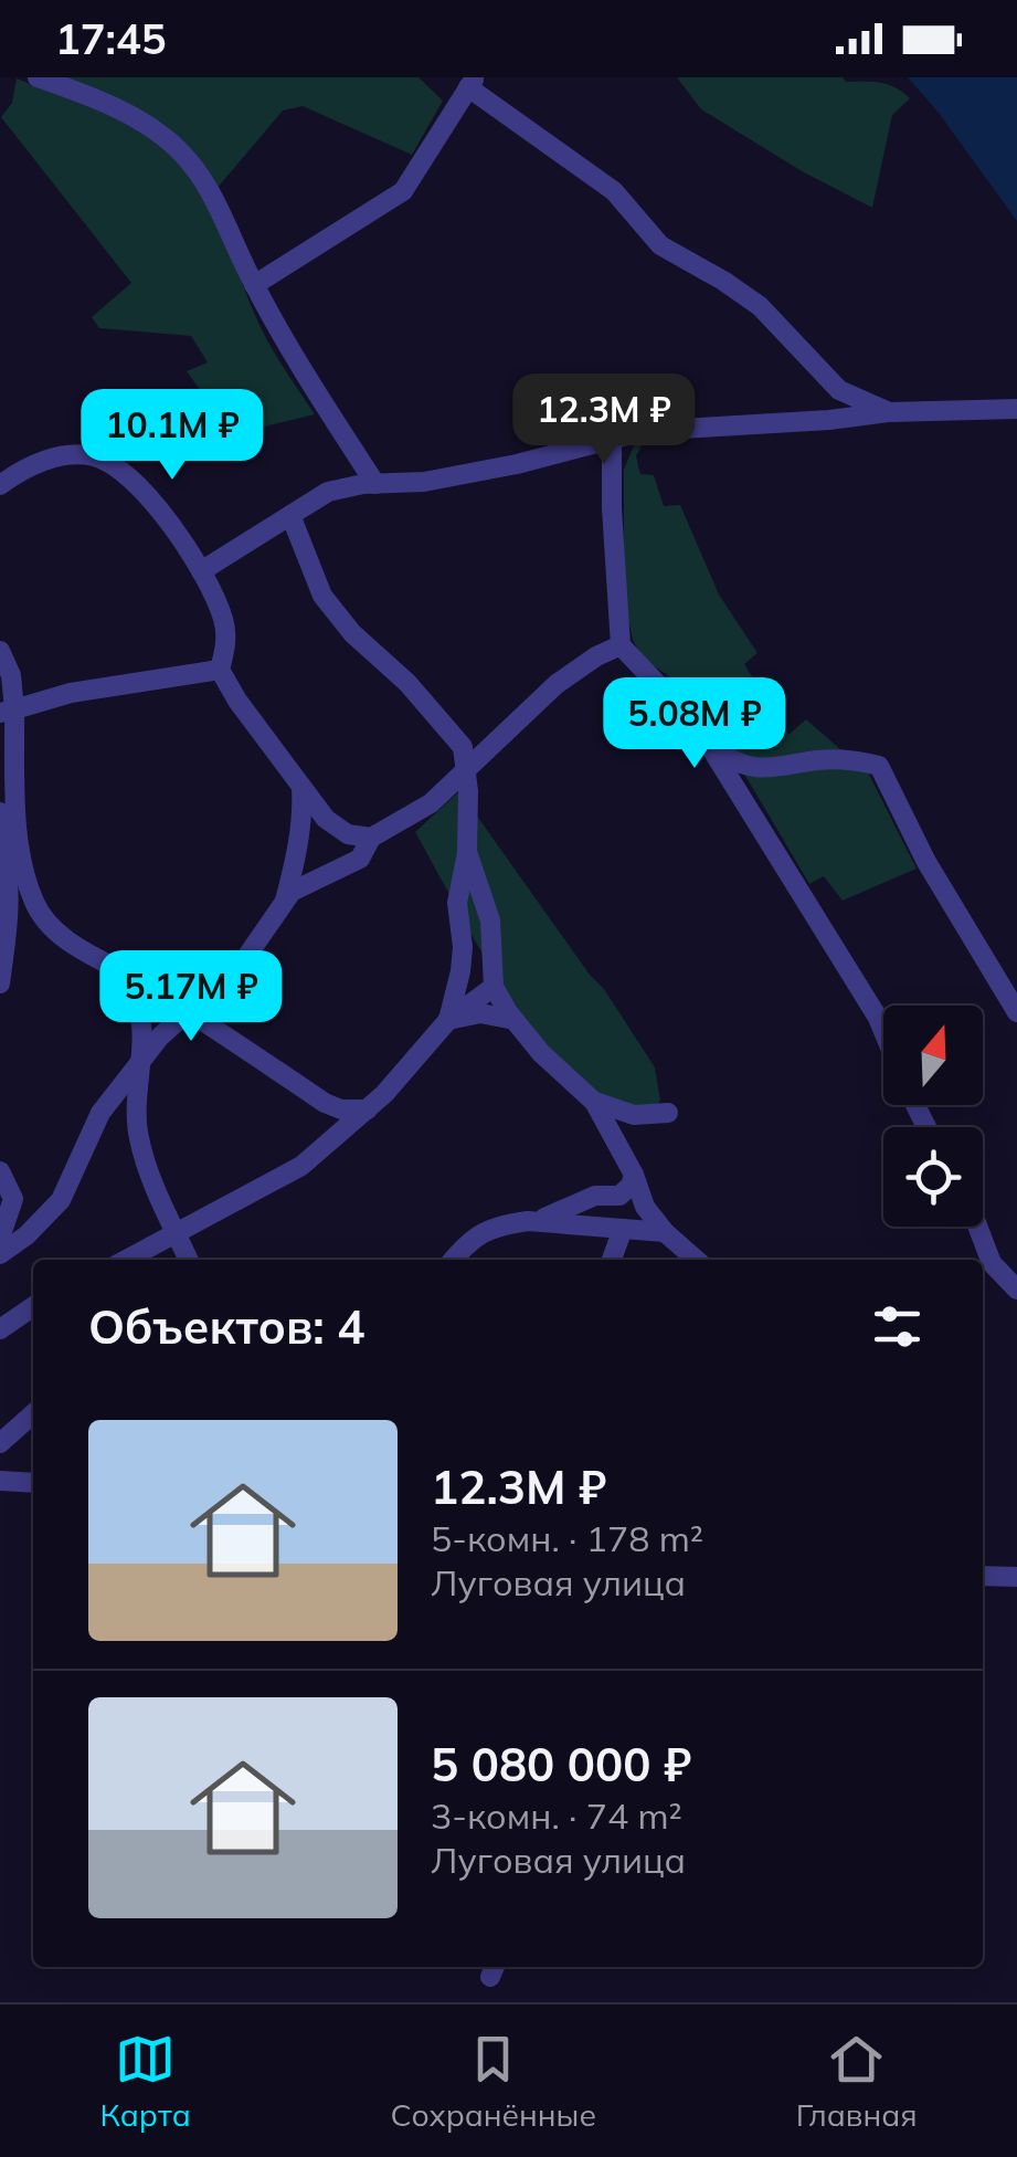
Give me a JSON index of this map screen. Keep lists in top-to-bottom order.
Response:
{
  "north": "top",
  "page": {
    "status": "17:45",
    "price": [
      "12.3M ₽",
      "10.1M ₽",
      "5.08M ₽",
      "5.17M ₽"
    ],
    "heading": "Объектов: 4",
    "list": [
      {
        "name": "12.3M ₽",
        "note": "5-комн. · 178 m² · Луговая улица"
      },
      {
        "name": "5 080 000 ₽",
        "note": "3-комн. · 74 m² · Луговая улица"
      }
    ],
    "tabs": ["Карта", "Сохранённые", "Главная"]
  }
}
